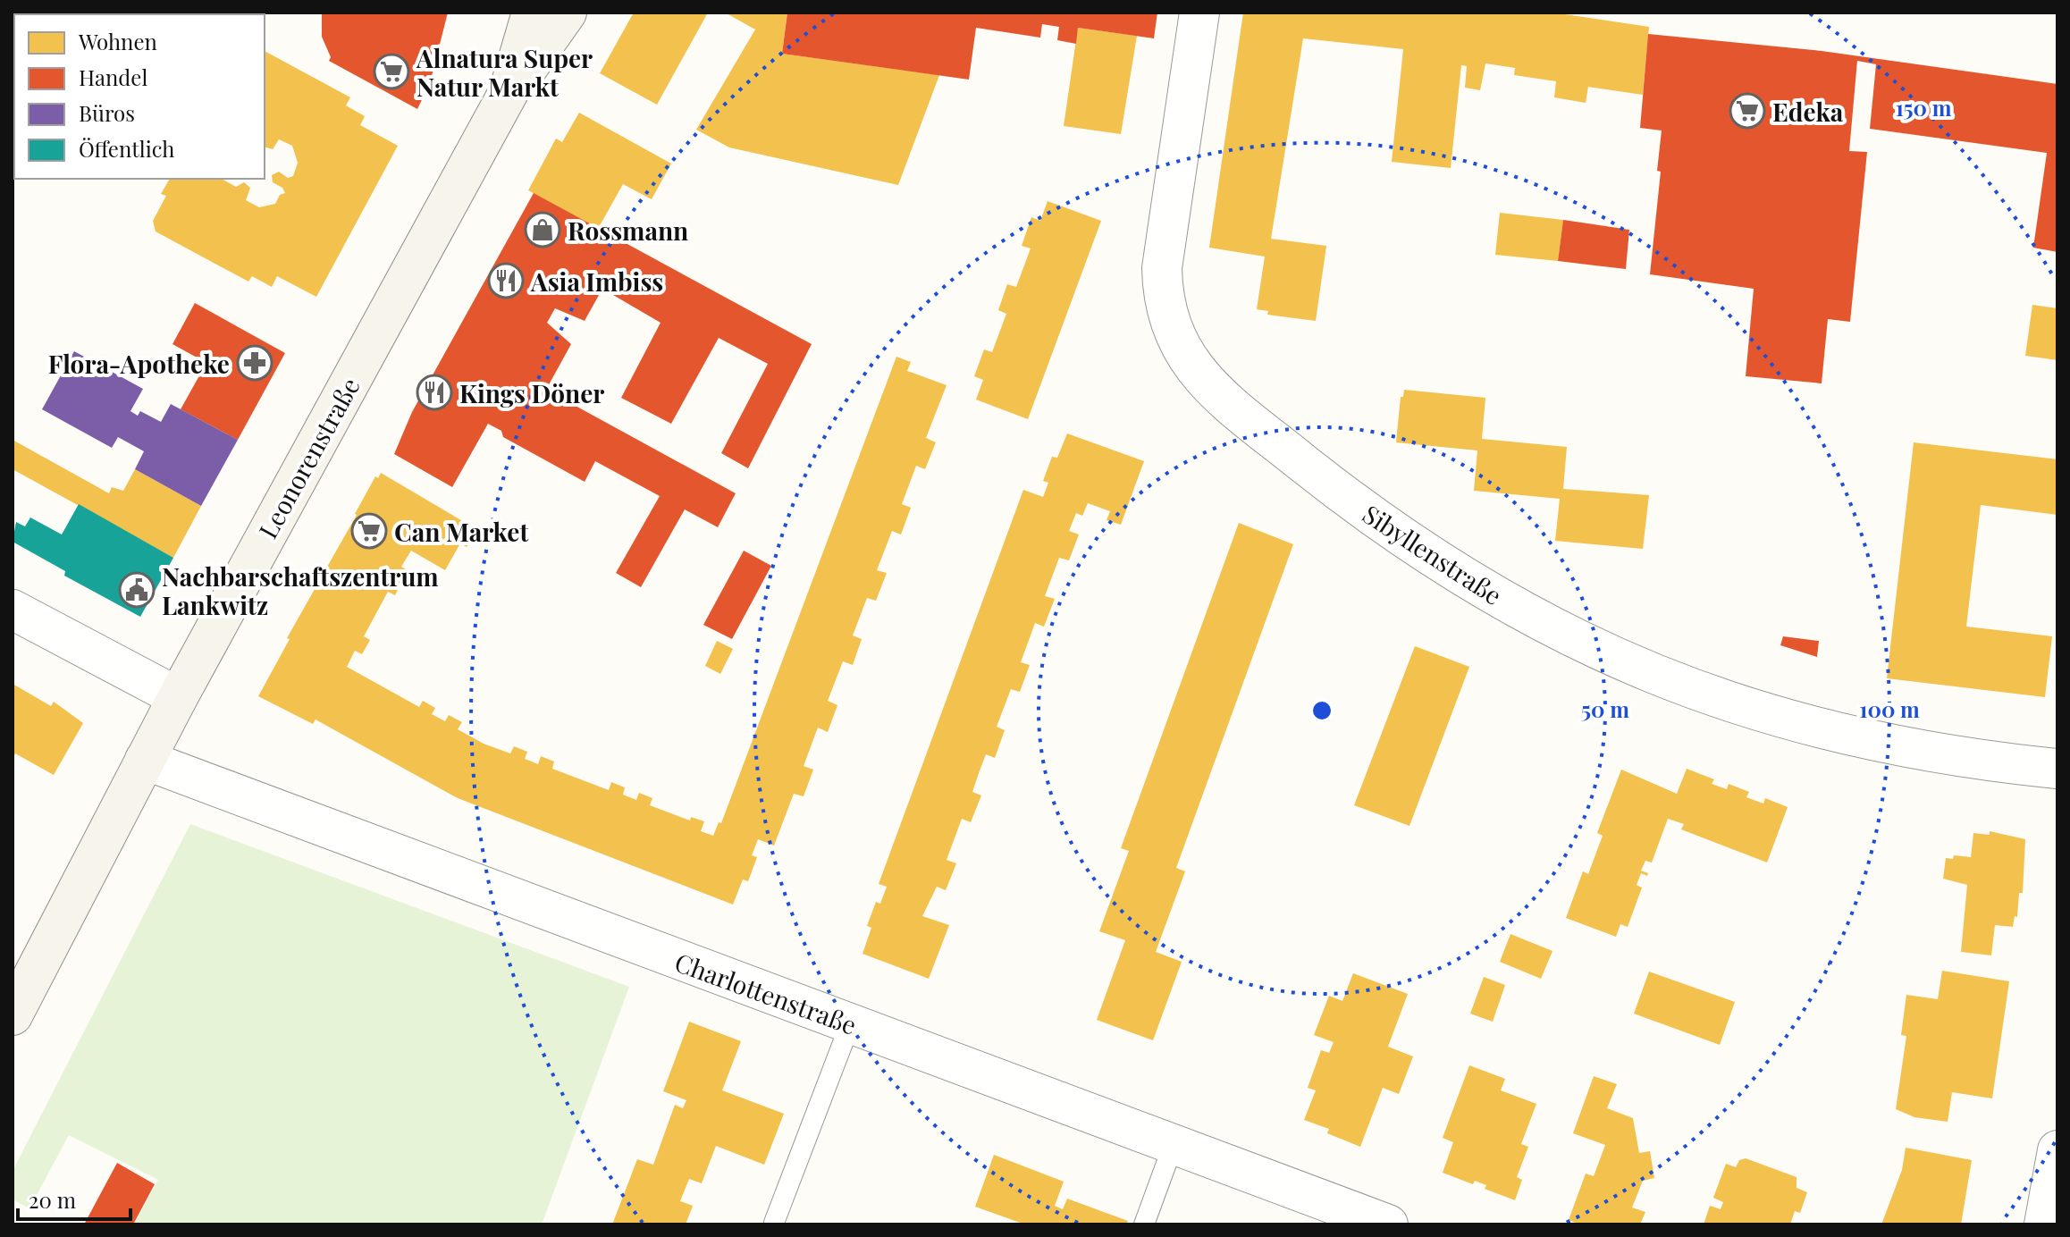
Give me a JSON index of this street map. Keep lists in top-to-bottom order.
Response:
{
  "streets": {
    "main road": ["Leonorenstraße"],
    "street": ["Sibyllenstraße", "Charlottenstraße"]
  },
  "crossings": [
    ["Leonorenstraße", "Charlottenstraße"]
  ],
  "places": {
    "supermarket": ["Alnatura Super Natur Markt", "Edeka", "Can Market"],
    "shop": ["Rossmann"],
    "restaurant": ["Asia Imbiss", "Kings Döner"],
    "pharmacy": ["Flora-Apotheke"],
    "public building": ["Nachbarschaftszentrum Lankwitz"]
  },
  "legend": [
    "Wohnen",
    "Handel",
    "Büros",
    "Öffentlich"
  ],
  "scale_bar": "20 m",
  "rings": ["150 m", "50 m", "100 m"]
}
